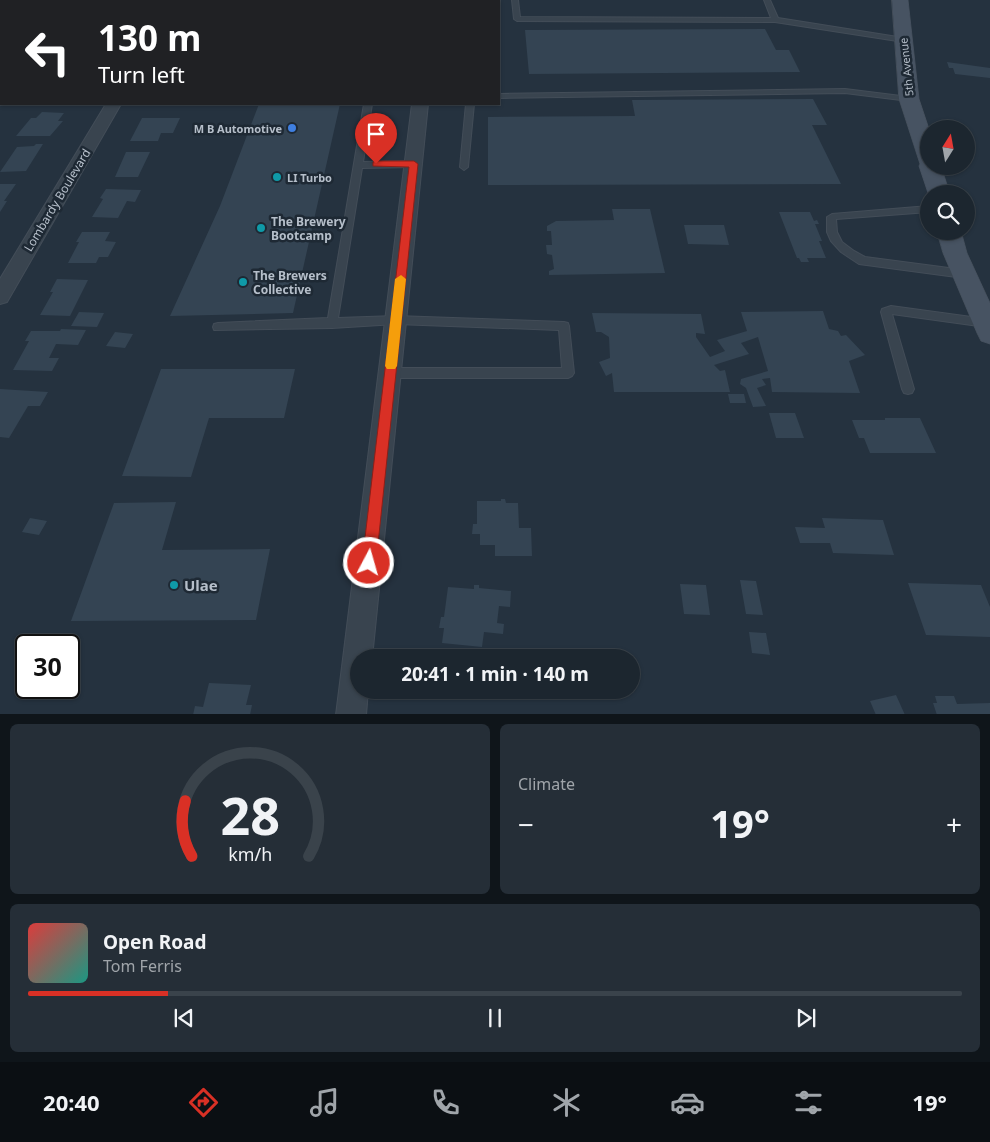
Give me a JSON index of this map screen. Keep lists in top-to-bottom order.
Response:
{
  "streets": {
    "main road": ["5th Avenue"],
    "street": ["Lombardy Boulevard"]
  },
  "places": [
    "M B Automotive",
    "LI Turbo",
    "The Brewery Bootcamp",
    "The Brewers Collective",
    "Ulae"
  ],
  "north": "top",
  "page": {
    "turn": ["130 m", "Turn left"],
    "limit": "30",
    "trip": "20:41 · 1 min · 140 m",
    "tile": "Climate",
    "heat": ["−", "19°", "+"],
    "song": ["Open Road", "Tom Ferris"],
    "tabs": ["20:40", "19°"],
    "gauge": ["28", "km/h"]
  }
}
